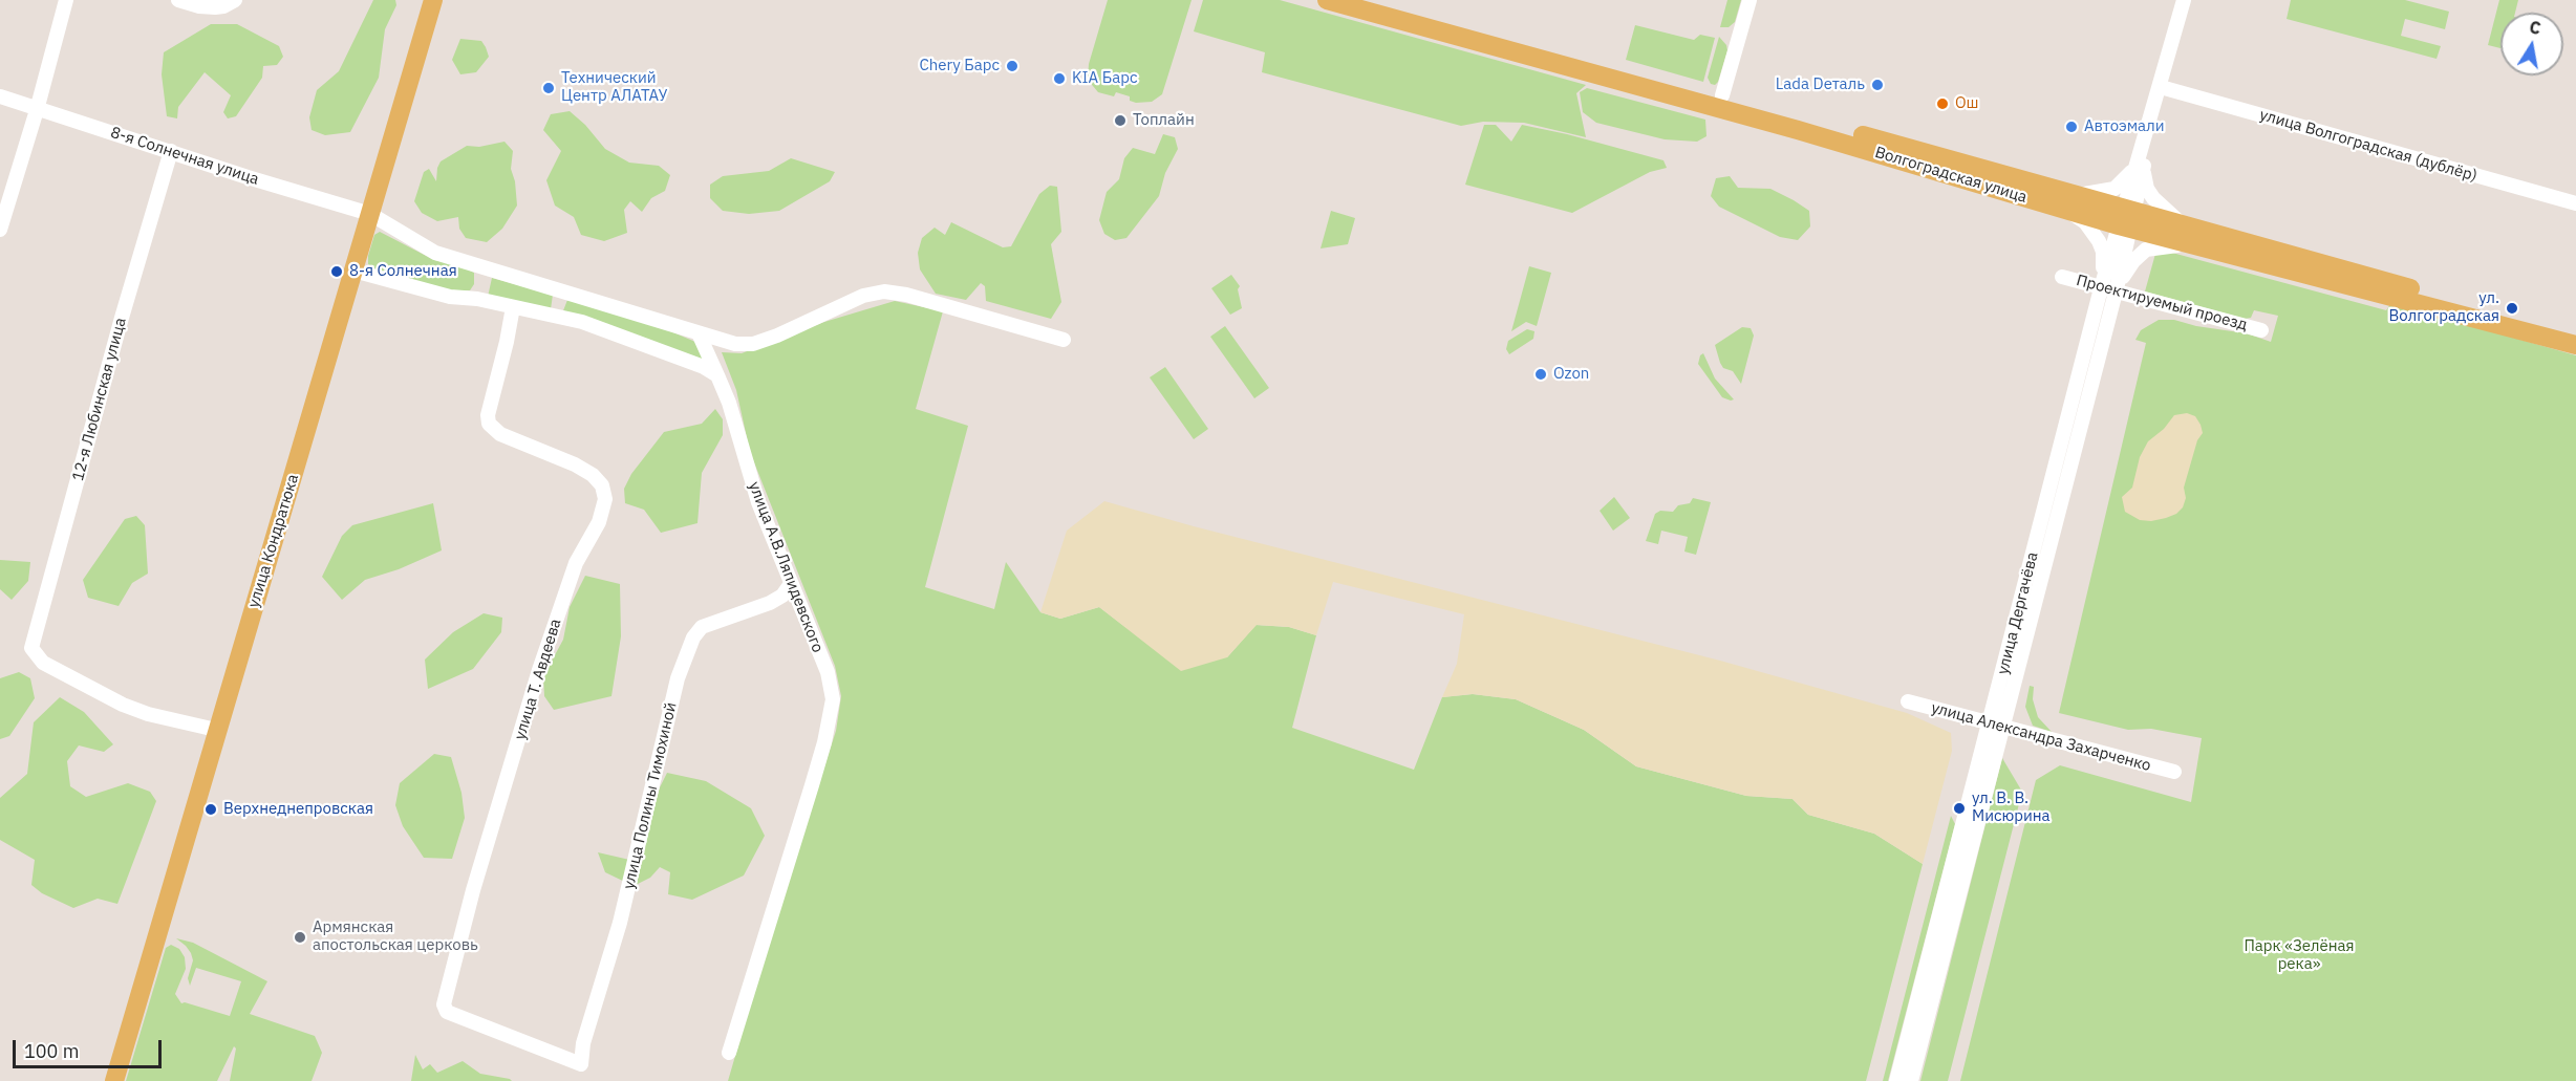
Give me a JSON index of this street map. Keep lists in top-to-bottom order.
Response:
{
  "streets": {
    "main road": ["Волгоградская улица", "улица Кондратюка"],
    "street": [
      "улица Волгоградская (дублёр)",
      "8-я Солнечная улица",
      "Проектируемый проезд",
      "12-я Любинская улица",
      "улица А.В.Ляпидевского",
      "улица Дергачёва",
      "улица Т. Авдеева",
      "улица Александра Захарченко",
      "улица Полины Тимохиной"
    ]
  },
  "crossings": [
    ["улица Волгоградская (дублёр)", "улица Дергачёва"],
    ["8-я Солнечная улица", "12-я Любинская улица"],
    ["8-я Солнечная улица", "улица Кондратюка"],
    ["8-я Солнечная улица", "улица А.В.Ляпидевского"],
    ["Волгоградская улица", "улица Дергачёва"],
    ["Проектируемый проезд", "улица Дергачёва"],
    ["12-я Любинская улица", "улица Кондратюка"],
    ["улица А.В.Ляпидевского", "улица Полины Тимохиной"],
    ["улица Дергачёва", "улица Александра Захарченко"],
    ["улица Т. Авдеева", "улица Полины Тимохиной"]
  ],
  "parks": ["Парк «Зелёная река»"],
  "places": [
    "Chery Барс",
    "KIA Барс",
    "Lada Dеталь",
    "Технический Центр АЛАТАУ",
    "Ош",
    "Топлайн",
    "Автоэмали",
    "8-я Солнечная",
    "ул. Волгоградская",
    "Ozon",
    "ул. В. В. Мисюрина",
    "Верхнеднепровская",
    "Армянская апостольская церковь"
  ],
  "scale_bar": "100 m",
  "north": "top"
}
